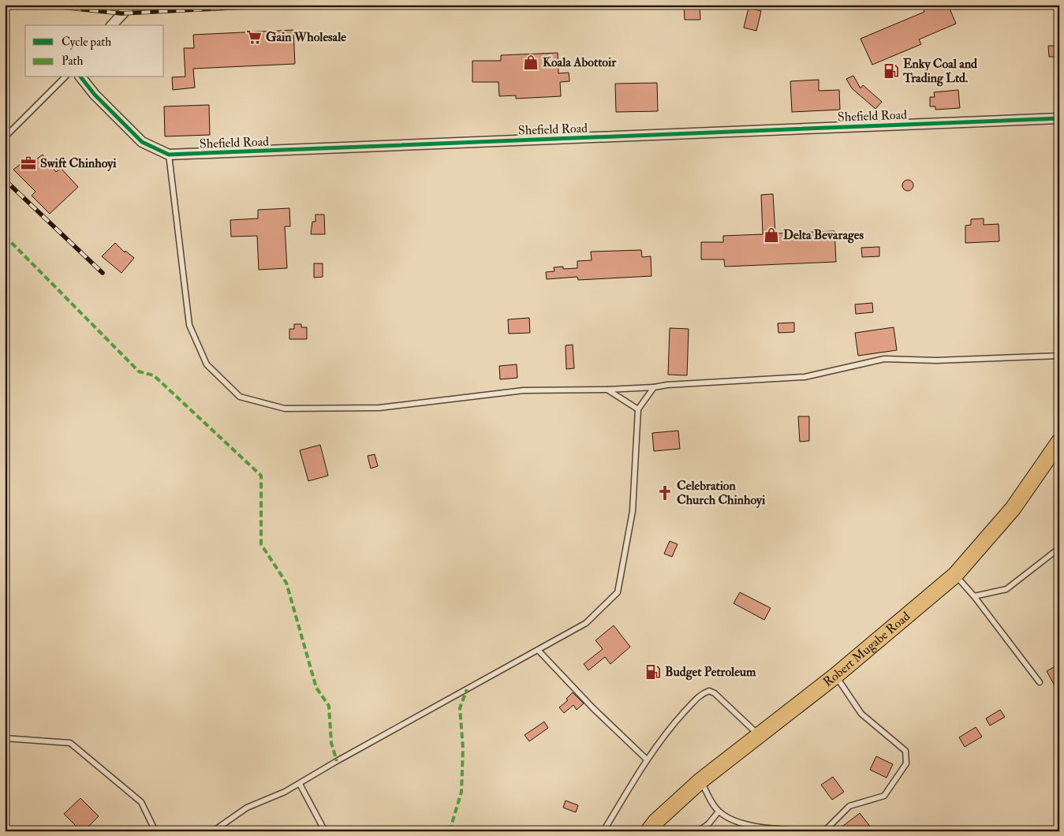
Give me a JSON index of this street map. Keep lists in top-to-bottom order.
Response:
{
  "streets": {
    "main road": ["Robert Mugabe Road"],
    "street": ["Shefield Road"]
  },
  "places": {
    "supermarket": ["Gain Wholesale"],
    "shop": ["Koala Abottoir", "Delta Bevarages"],
    "fuel station": ["Enky Coal and Trading Ltd.", "Budget Petroleum"],
    "office": ["Swift Chinhoyi"],
    "church": ["Celebration Church Chinhoyi"]
  },
  "legend": ["Cycle path", "Path"]
}
